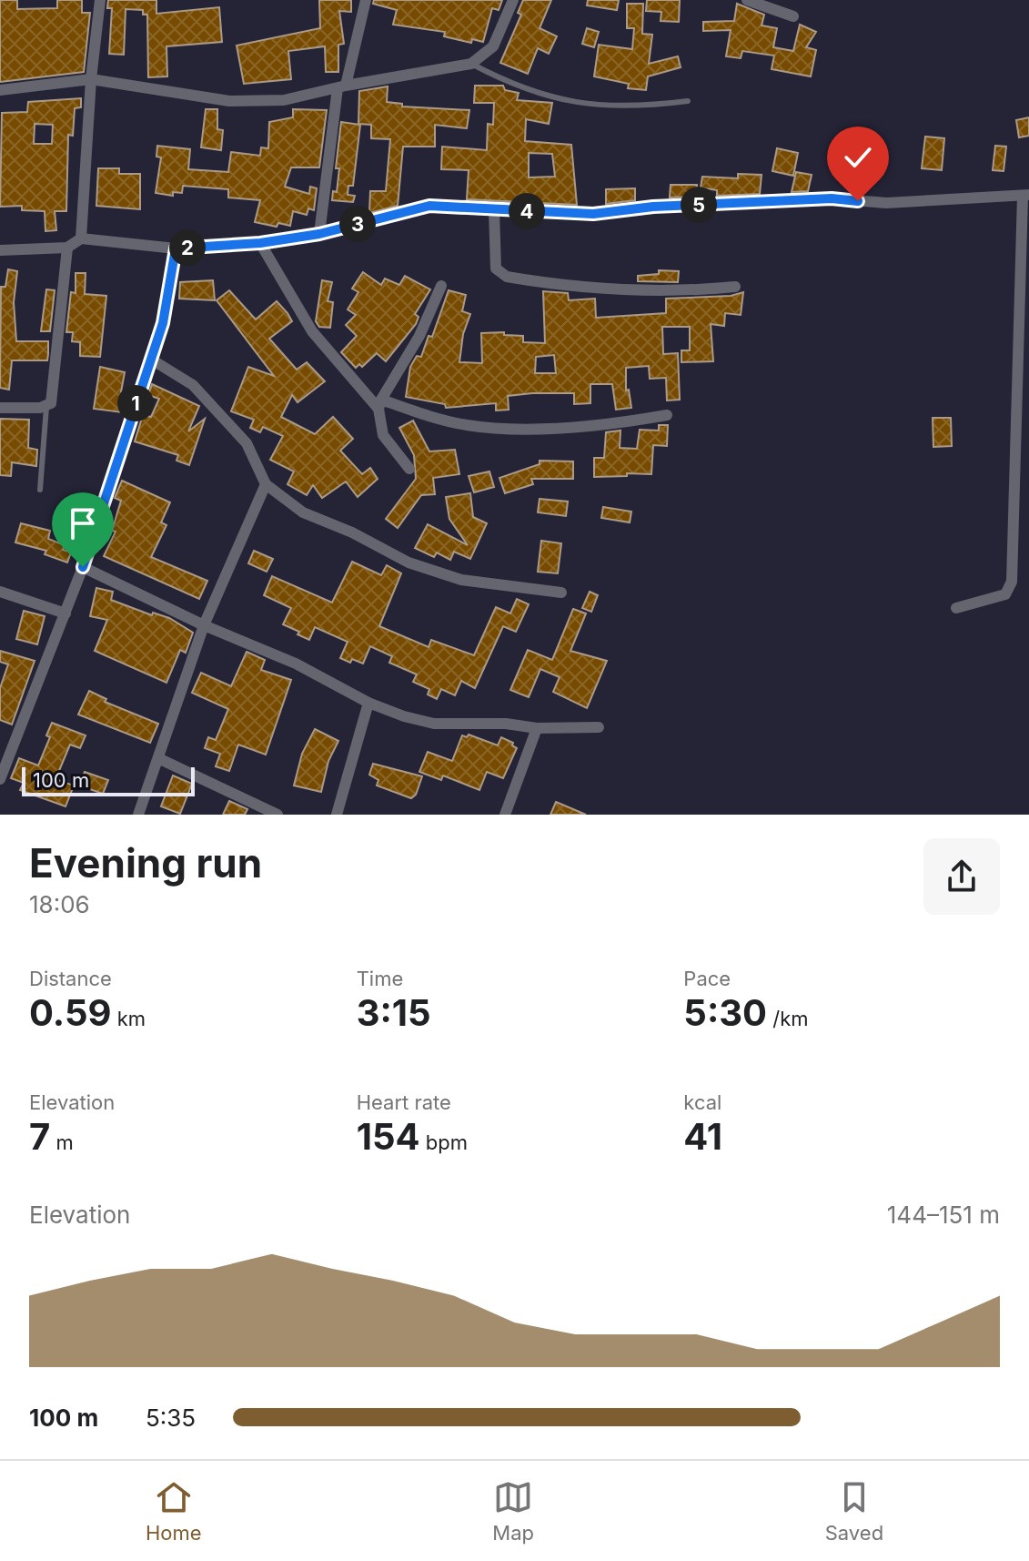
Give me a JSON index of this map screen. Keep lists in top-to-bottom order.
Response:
{
  "scale_bar": "100 m",
  "page": {
    "pins": [
      "5",
      "4",
      "3",
      "2",
      "1"
    ],
    "scale": "100 m",
    "heading": ["Evening run", "18:06"],
    "stats": [
      ["Distance", "0.59 km"],
      ["Time", "3:15"],
      ["Pace", "5:30 /km"],
      ["Elevation", "7 m"],
      ["Heart rate", "154 bpm"],
      ["kcal", "41"]
    ],
    "chart": ["Elevation", "144–151 m"],
    "list": [
      {
        "name": "100 m",
        "note": "5:35"
      }
    ],
    "tabs": ["Home", "Map", "Saved"]
  }
}
